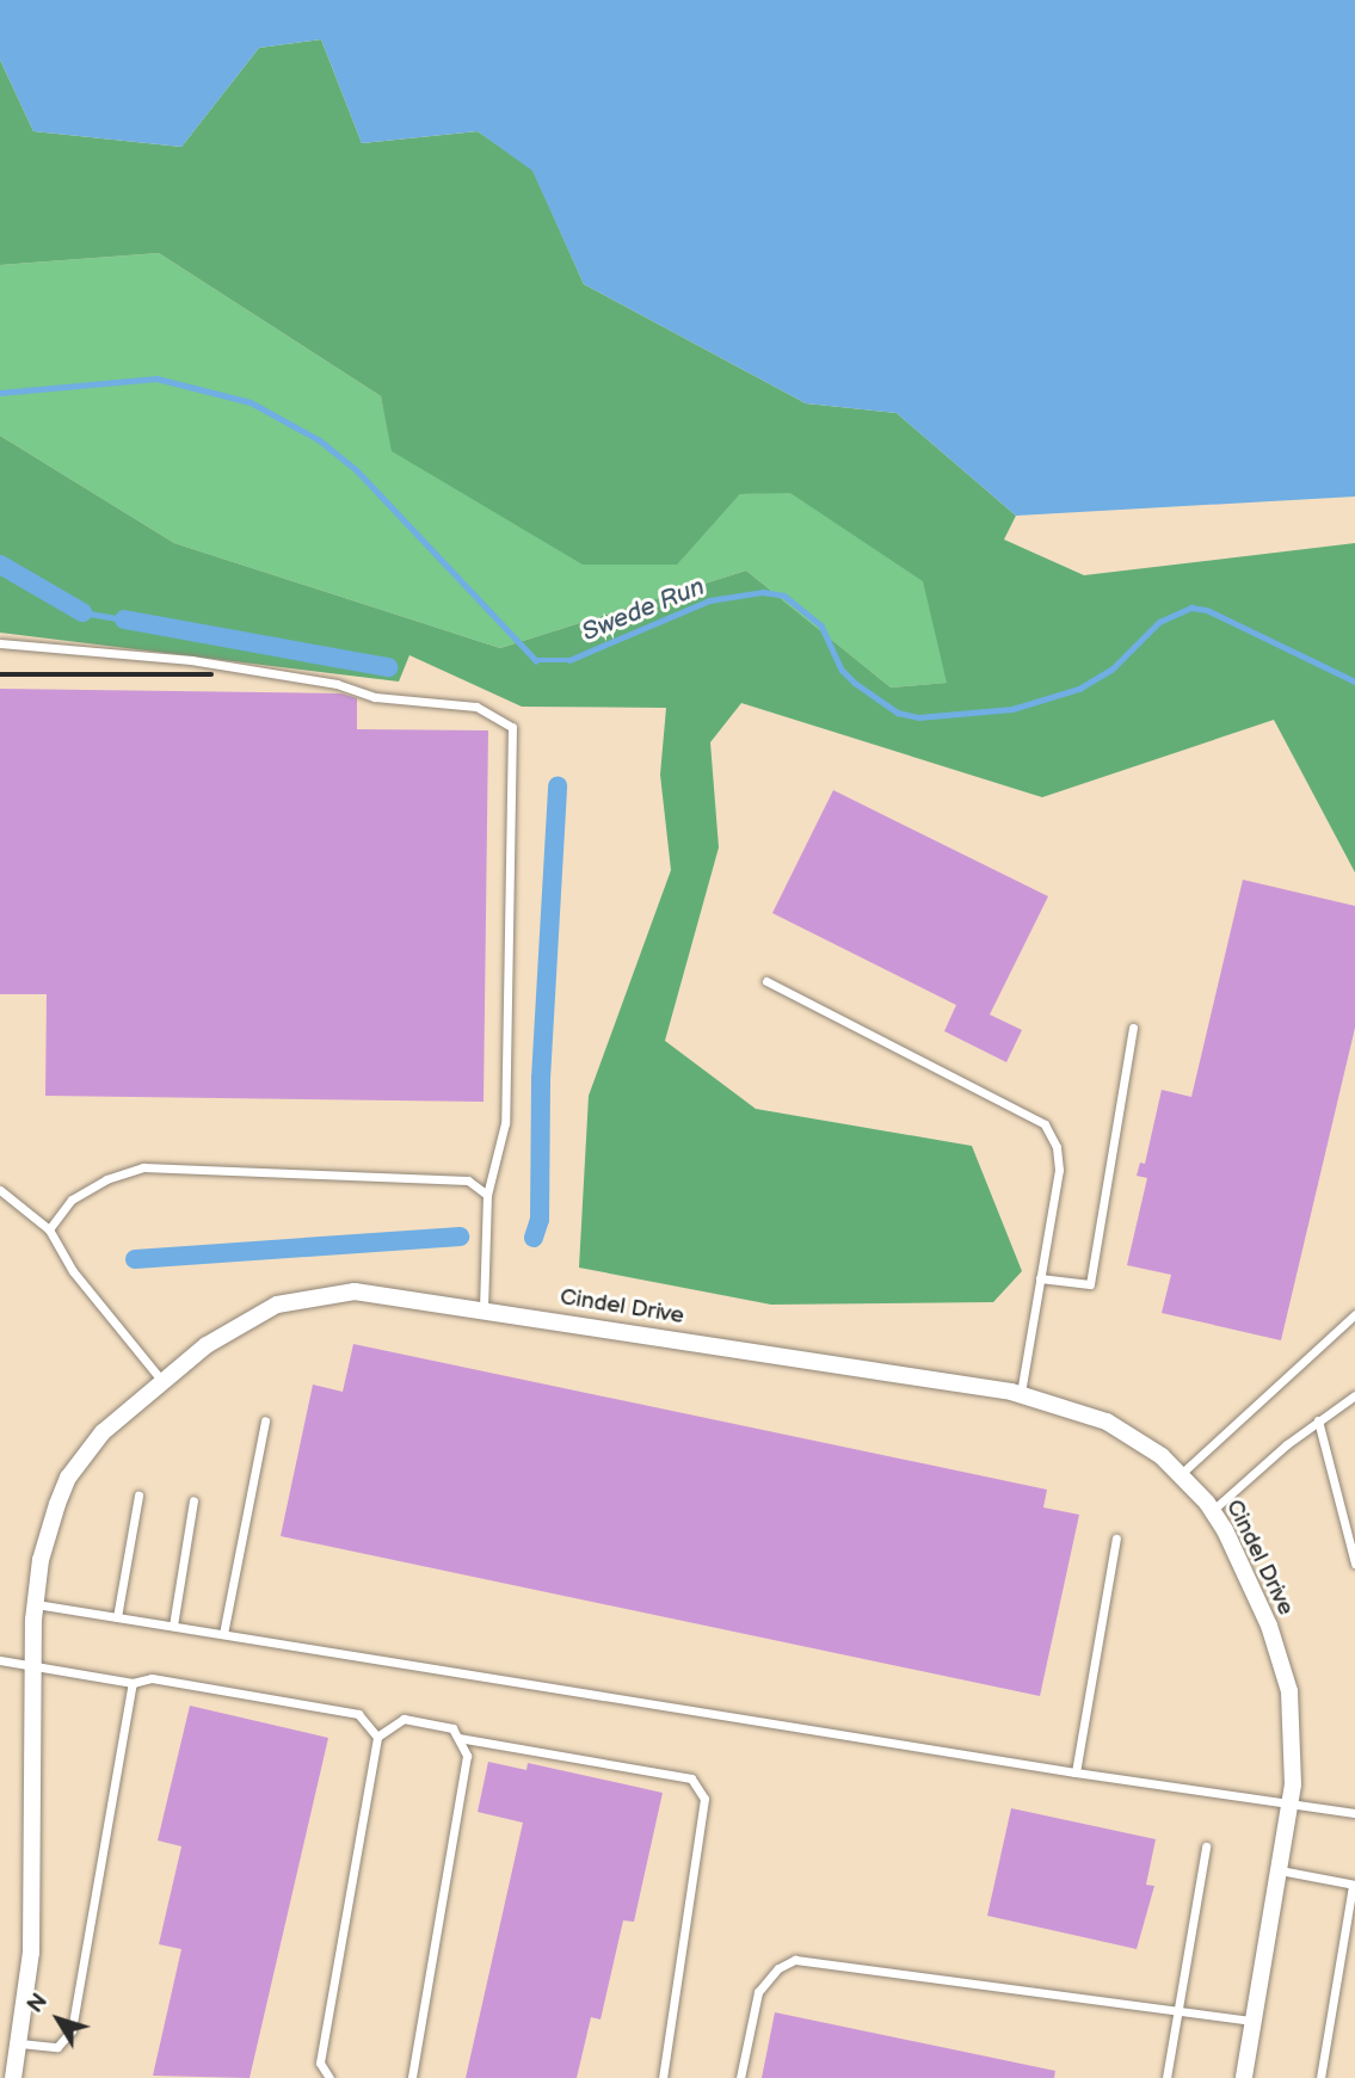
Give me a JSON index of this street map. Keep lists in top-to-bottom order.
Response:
{
  "streets": {
    "street": ["Cindel Drive"]
  },
  "water": ["Swede Run"],
  "north": "top left"
}
